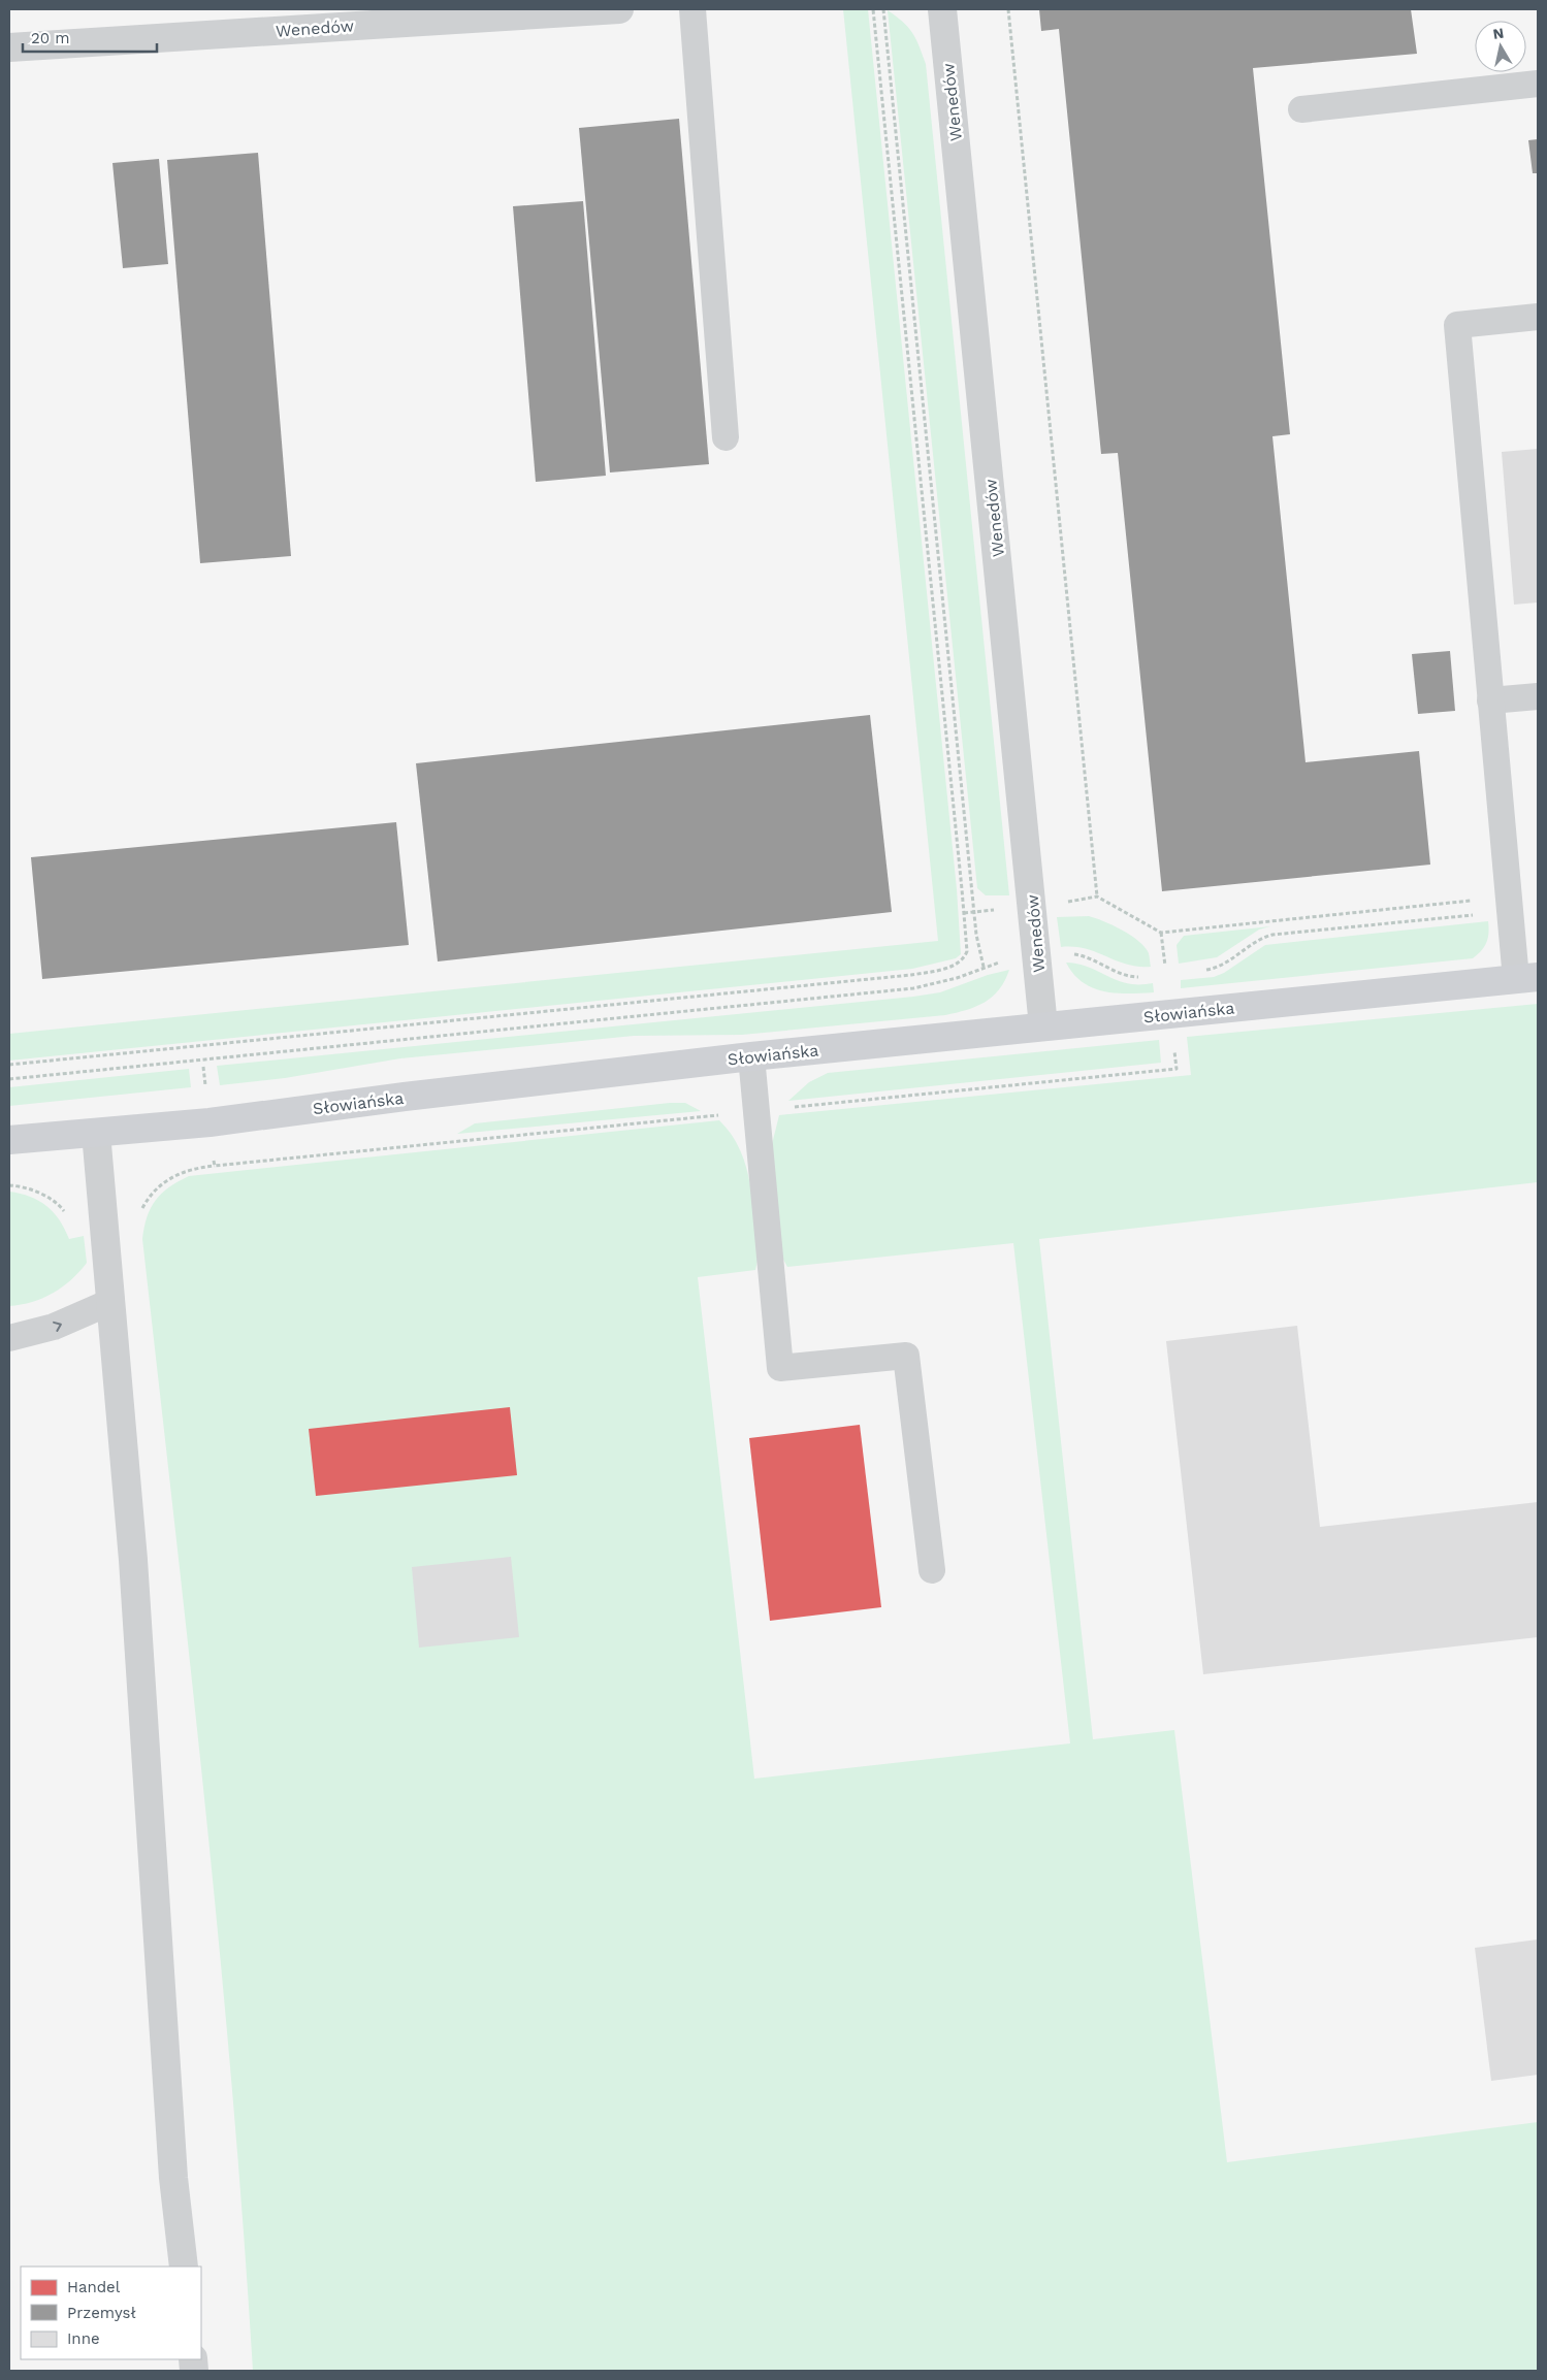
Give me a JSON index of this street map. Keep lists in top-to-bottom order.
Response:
{
  "streets": {
    "main road": ["Słowiańska"],
    "street": ["Wenedów"]
  },
  "crossings": [
    ["Wenedów", "Słowiańska"]
  ],
  "legend": ["Handel", "Przemysł", "Inne"],
  "scale_bar": "20 m",
  "north": "top"
}
